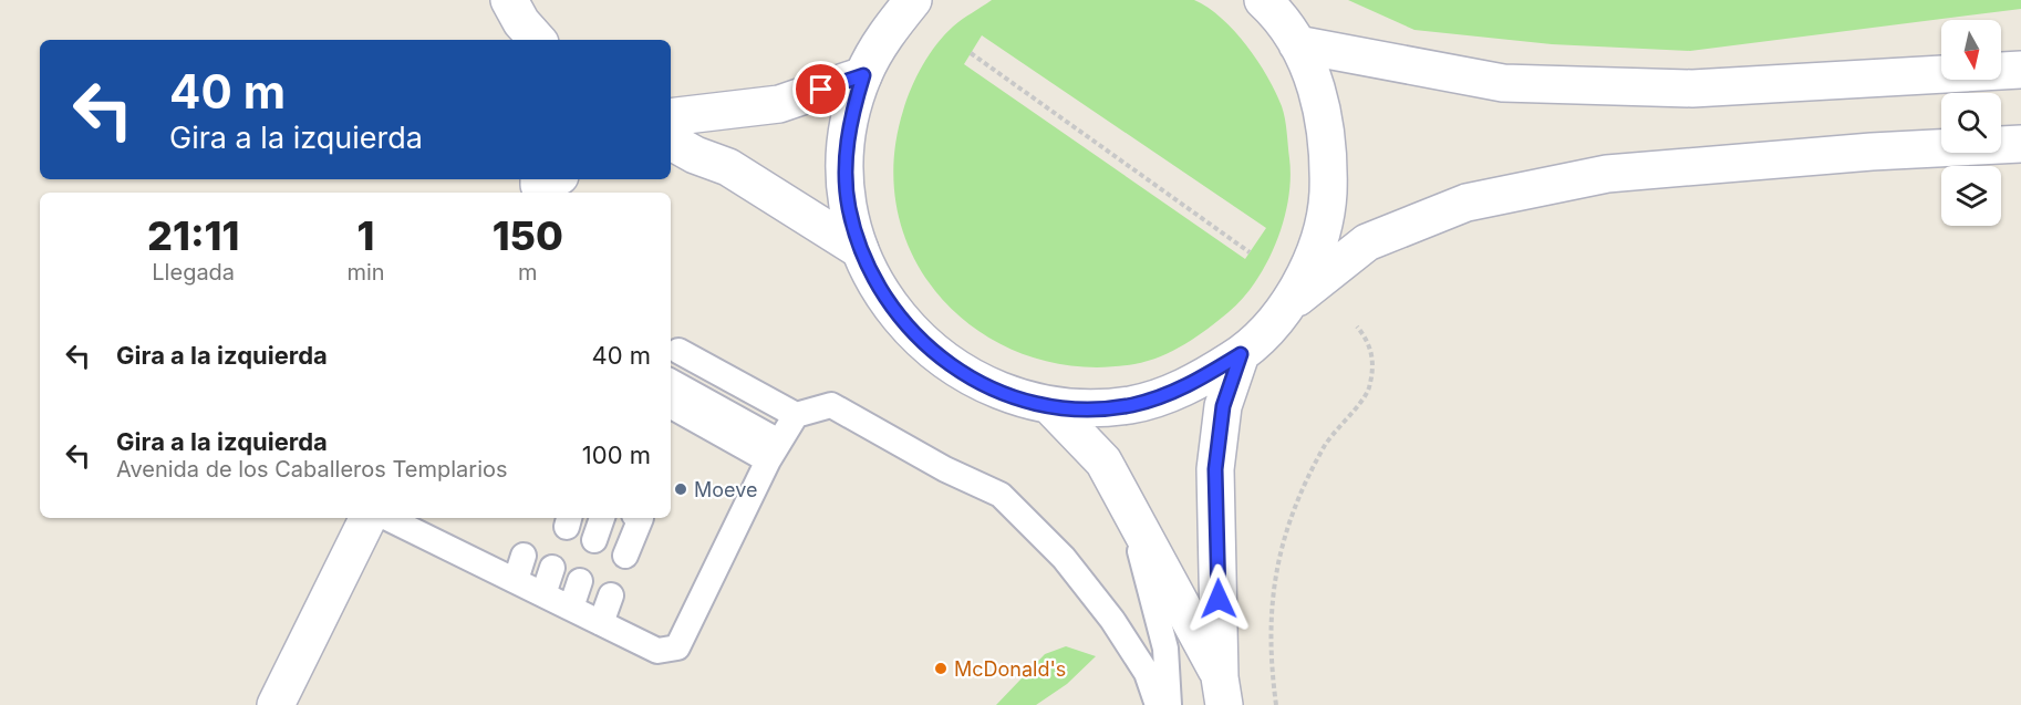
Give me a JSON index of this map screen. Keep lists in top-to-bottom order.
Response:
{
  "places": ["Moeve", "McDonald's"],
  "north": "bottom",
  "page": {
    "turn": ["40 m", "Gira a la izquierda"],
    "eta": [
      "21:11",
      "Llegada",
      "1",
      "min",
      "150",
      "m"
    ],
    "list": [
      {
        "name": "Gira a la izquierda",
        "value": "40 m"
      },
      {
        "name": "Gira a la izquierda",
        "note": "Avenida de los Caballeros Templarios",
        "value": "100 m"
      }
    ]
  }
}
